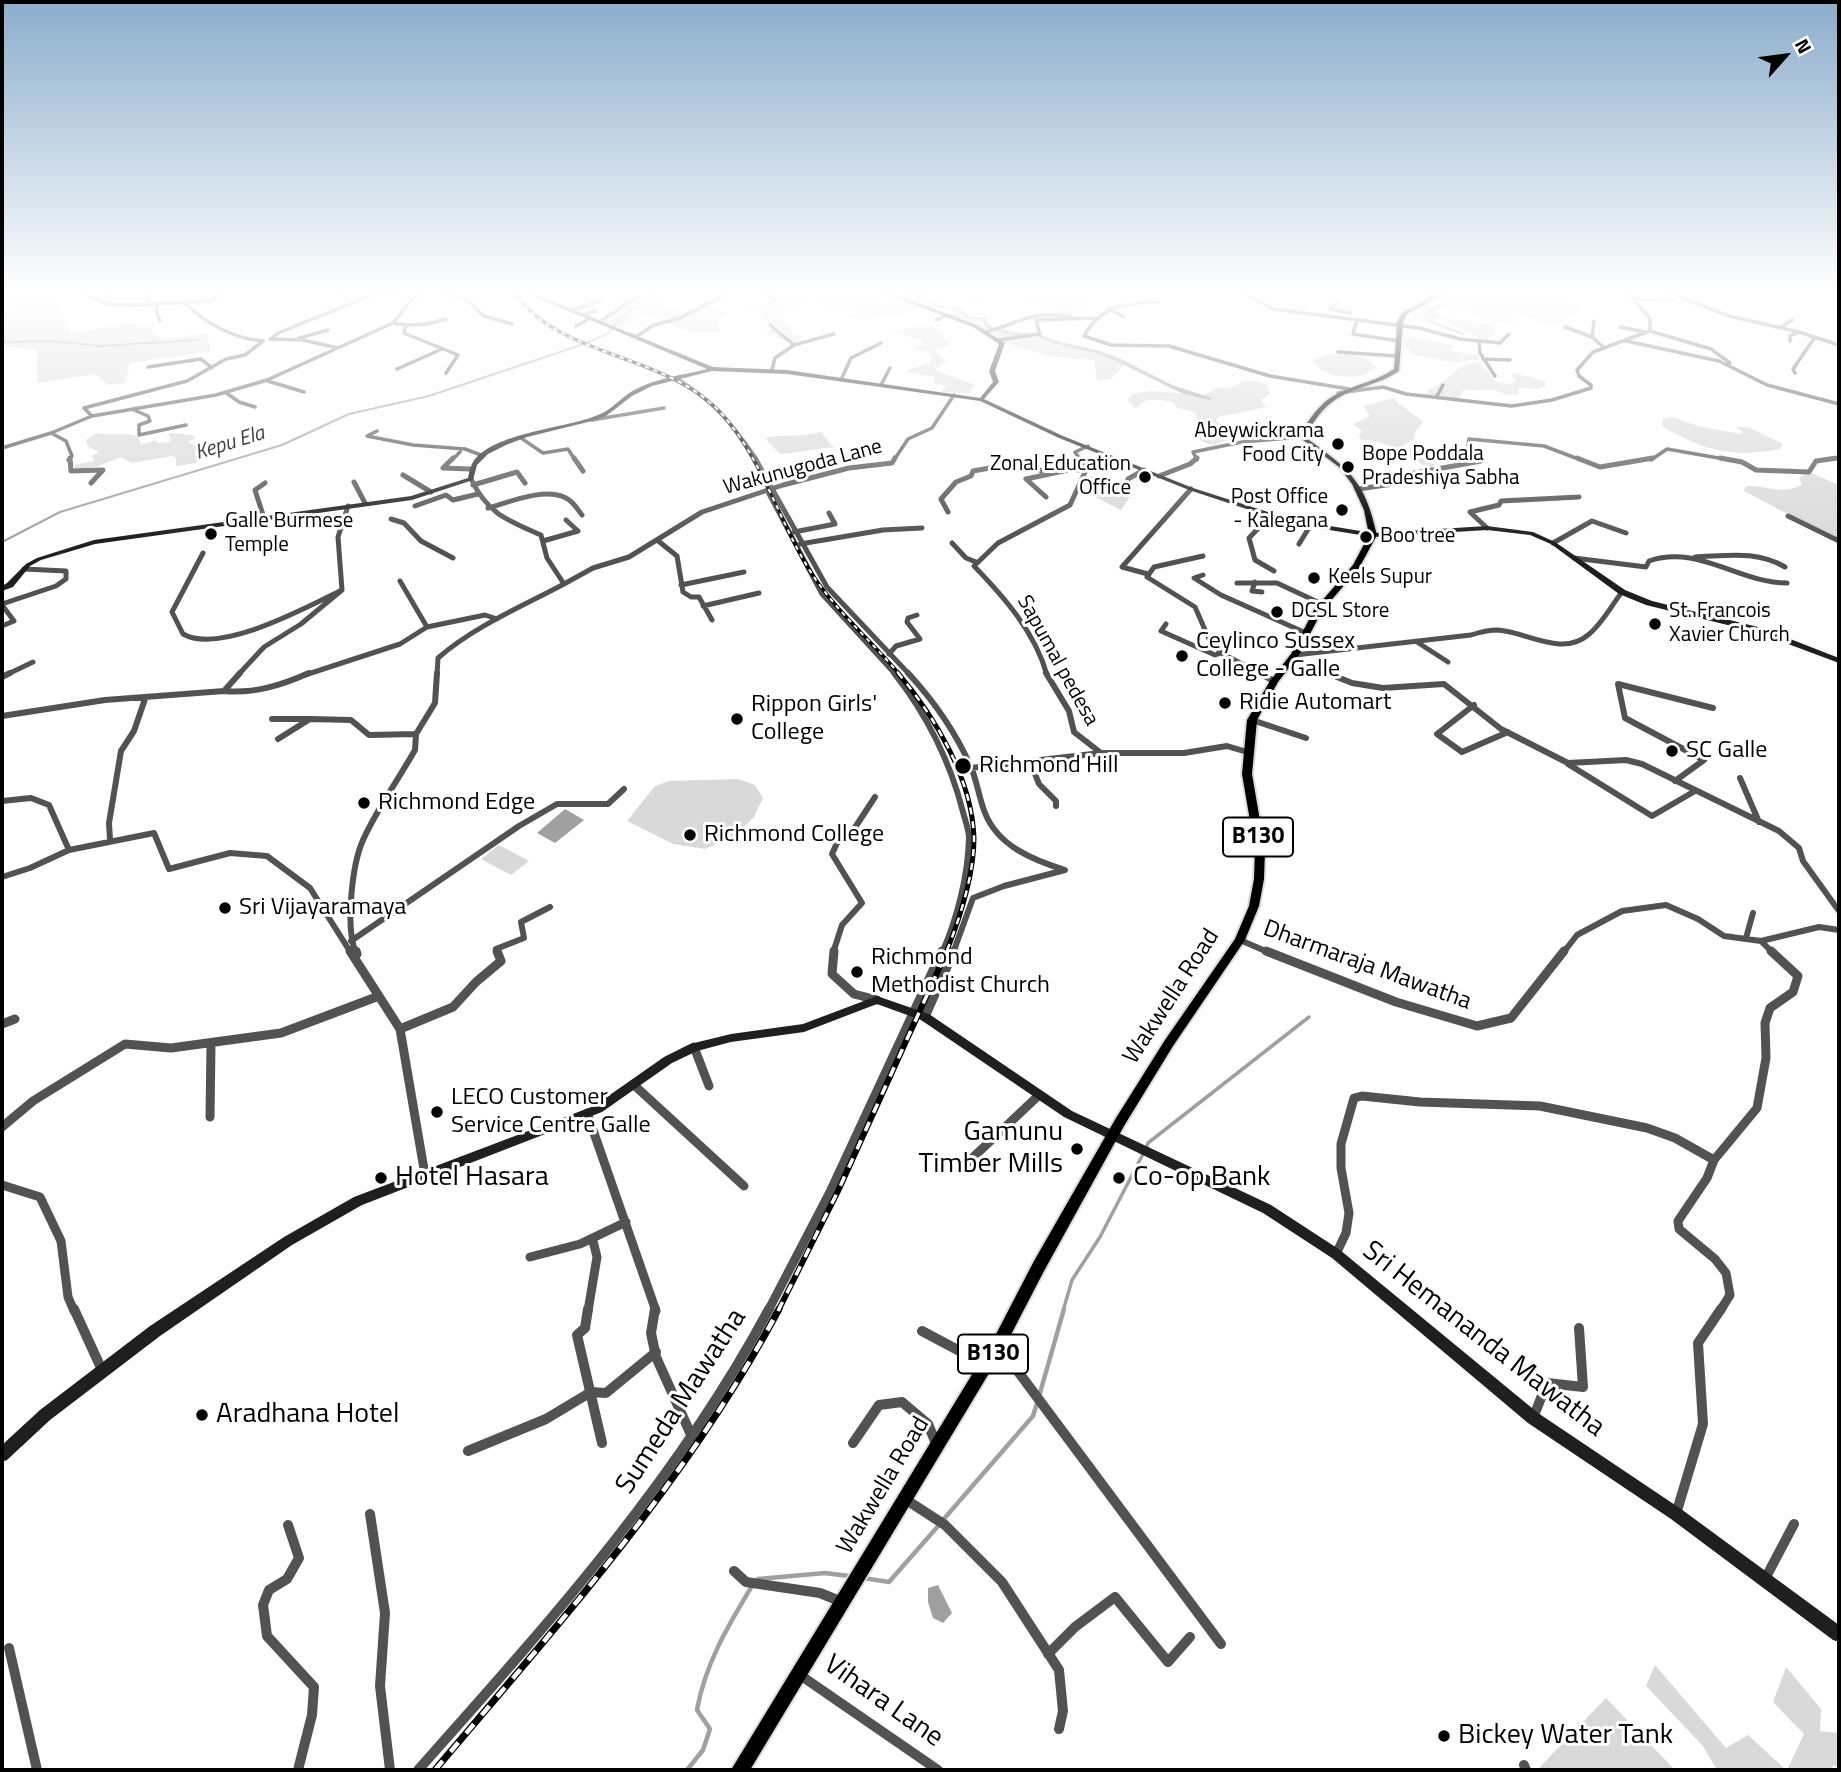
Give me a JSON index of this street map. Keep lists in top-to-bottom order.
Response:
{
  "streets": {
    "main road": ["B130", "Wakwella Road", "Sri Hemananda Mawatha"],
    "street": [
      "Wakunugoda Lane",
      "Sapumal pedesa",
      "Dharmaraja Mawatha",
      "Sumeda Mawatha",
      "Vihara Lane"
    ]
  },
  "crossings": [
    ["Dharmaraja Mawatha", "Wakwella Road"],
    ["Wakwella Road", "Sri Hemananda Mawatha"],
    ["Wakwella Road", "Vihara Lane"],
    ["Sri Hemananda Mawatha", "Sumeda Mawatha"]
  ],
  "water": ["Kepu Ela"],
  "places": [
    "Abeywickrama Food City",
    "Bope Poddala Pradeshiya Sabha",
    "Zonal Education Office",
    "Post Office - Kalegana",
    "Galle Burmese Temple",
    "Boo tree",
    "Keels Supur",
    "DCSL Store",
    "St. Francois Xavier Church",
    "Ceylinco Sussex College - Galle",
    "Ridie Automart",
    "Rippon Girls' College",
    "SC Galle",
    "Richmond Hill",
    "Richmond Edge",
    "Richmond College",
    "Sri Vijayaramaya",
    "Richmond Methodist Church",
    "LECO Customer Service Centre Galle",
    "Gamunu Timber Mills",
    "Hotel Hasara",
    "Co-op Bank",
    "Aradhana Hotel",
    "Bickey Water Tank"
  ],
  "north": "top right"
}
